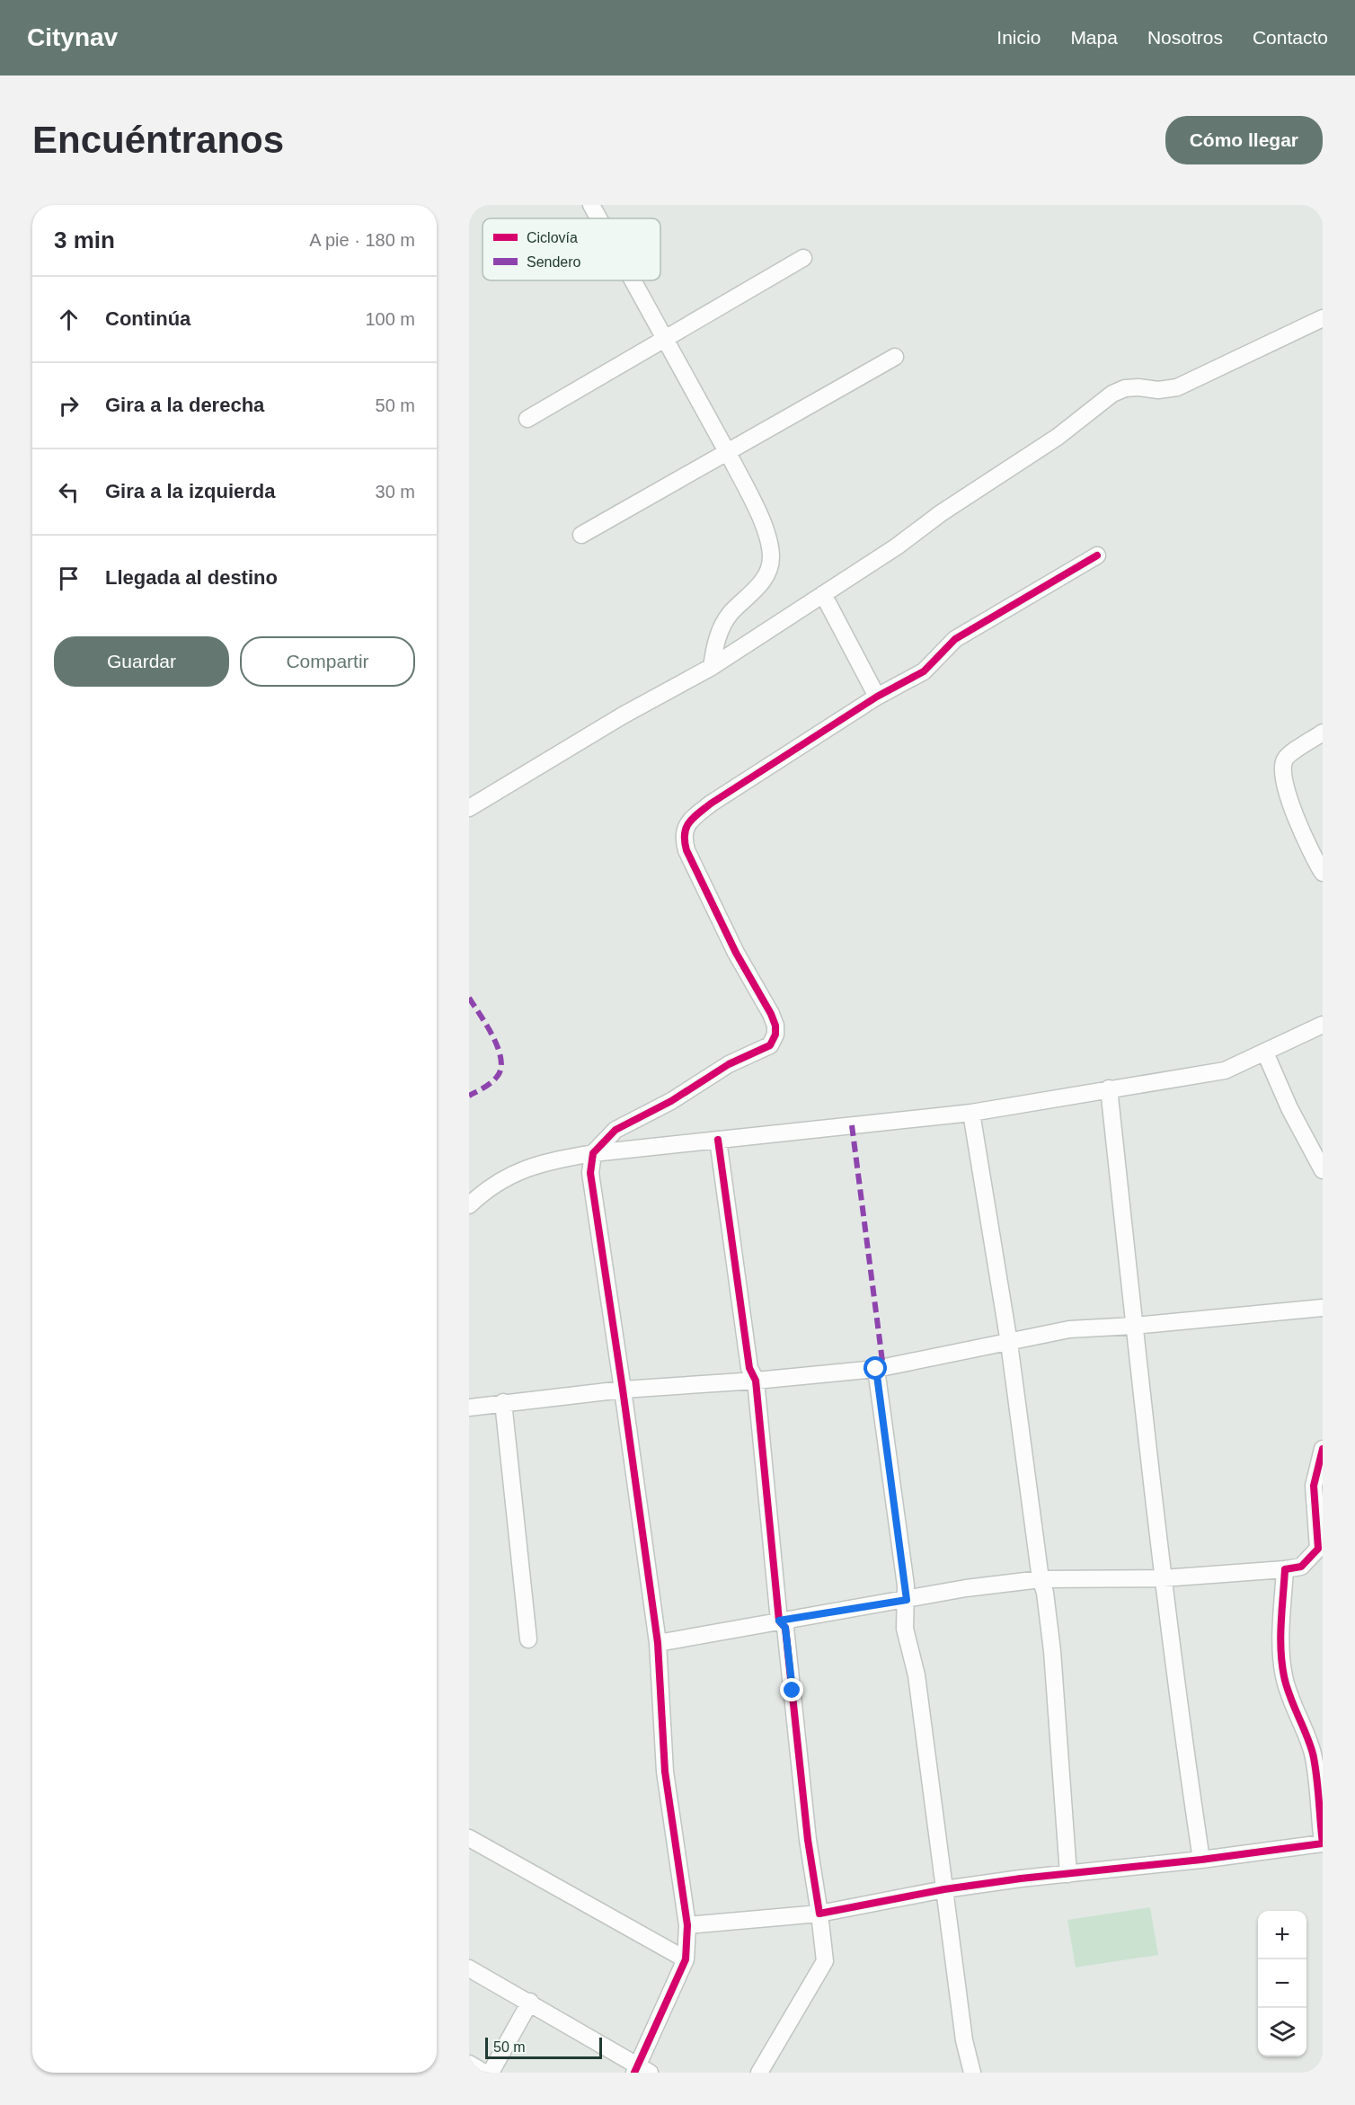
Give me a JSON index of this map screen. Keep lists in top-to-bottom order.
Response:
{
  "legend": ["Ciclovía", "Sendero"],
  "scale_bar": "50 m",
  "page": {
    "header": "Citynav",
    "nav": [
      "Inicio",
      "Mapa",
      "Nosotros",
      "Contacto"
    ],
    "buttons": [
      "Cómo llegar",
      ["Guardar", "Compartir"]
    ],
    "title": "Encuéntranos",
    "heading": ["3 min", "A pie · 180 m"],
    "list": [
      ["Continúa", "100 m"],
      ["Gira a la derecha", "50 m"],
      ["Gira a la izquierda", "30 m"],
      "Llegada al destino"
    ],
    "map_buttons": ["+", "−"],
    "scale": "50 m"
  }
}
